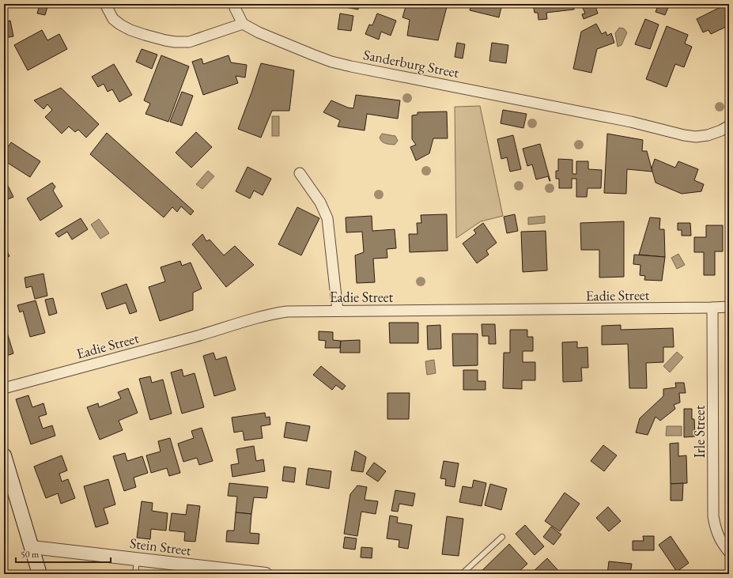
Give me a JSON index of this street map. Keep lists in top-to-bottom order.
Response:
{
  "streets": {
    "street": [
      "Sanderburg Street",
      "Eadie Street",
      "Irle Street",
      "Stein Street"
    ]
  },
  "crossings": [
    ["Eadie Street", "Irle Street"]
  ],
  "scale_bar": "50 m"
}
